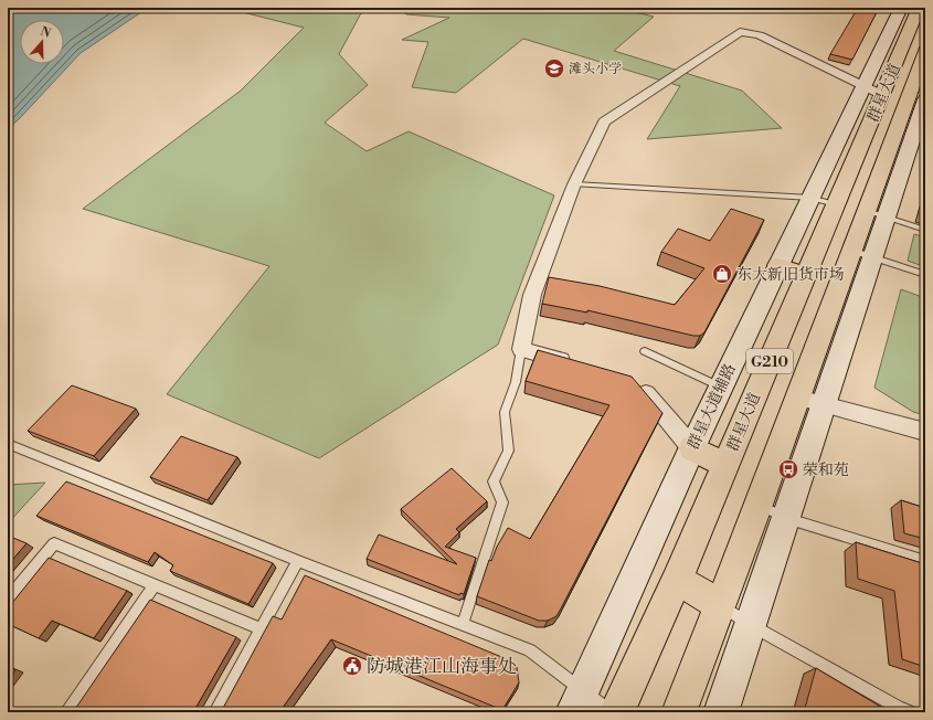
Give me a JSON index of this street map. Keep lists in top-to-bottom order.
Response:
{
  "streets": {
    "highway": ["群星大道", "G210"],
    "street": ["群星大道辅路"]
  },
  "crossings": [
    ["群星大道", "群星大道辅路"]
  ],
  "places": {
    "school or university": ["滩头小学"],
    "shop": ["东大新旧货市场"],
    "bus stop": ["荣和苑"],
    "public building": ["防城港江山海事处"]
  },
  "north": "top"
}
